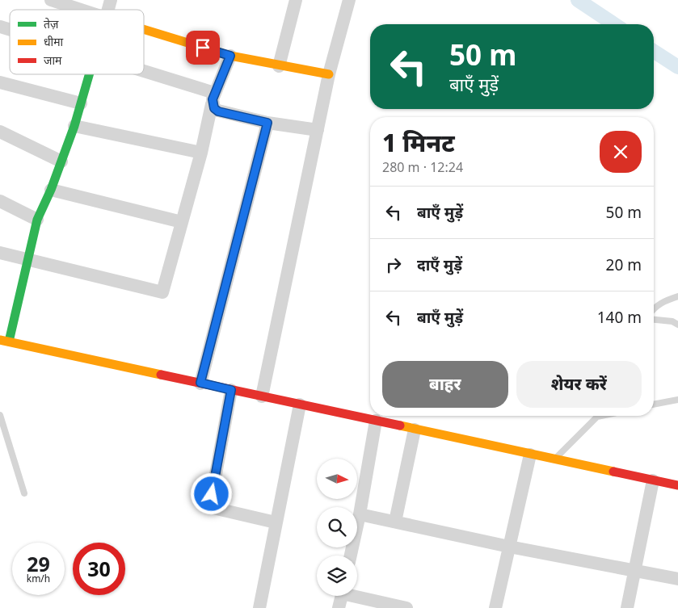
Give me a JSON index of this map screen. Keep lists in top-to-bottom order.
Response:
{
  "legend": ["तेज़", "धीमा", "जाम"],
  "north": "right",
  "page": {
    "turn": ["50 m", "बाएँ मुड़ें"],
    "heading": ["1 मिनट", "280 m · 12:24"],
    "list": [
      {
        "name": "बाएँ मुड़ें",
        "value": "50 m"
      },
      {
        "name": "दाएँ मुड़ें",
        "value": "20 m"
      },
      {
        "name": "बाएँ मुड़ें",
        "value": "140 m"
      }
    ],
    "buttons": ["बाहर", "शेयर करें"],
    "speed": "29 km/h",
    "limit": "30"
  }
}
